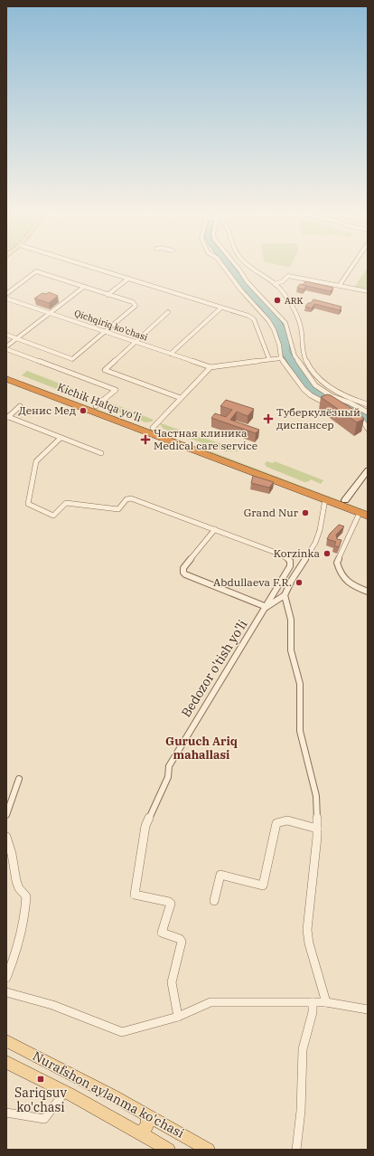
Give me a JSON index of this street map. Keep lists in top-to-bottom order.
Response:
{
  "streets": {
    "highway": ["Kichik Halqa yo'li"],
    "main road": ["Nurafshon aylanma ko'chasi"],
    "street": ["Qichqiriq ko'chasi", "Bedozor o'tish yo'li"]
  },
  "districts": ["Guruch Ariq mahallasi"],
  "places": {
    "other": [
      "ARK",
      "Денис Мед",
      "Grand Nur",
      "Korzinka",
      "Abdullaeva F.R."
    ],
    "health": ["Туберкулёзный диспансер", "Частная клиника Medical care service"],
    "transit": ["Sariqsuv ko'chasi"]
  }
}
